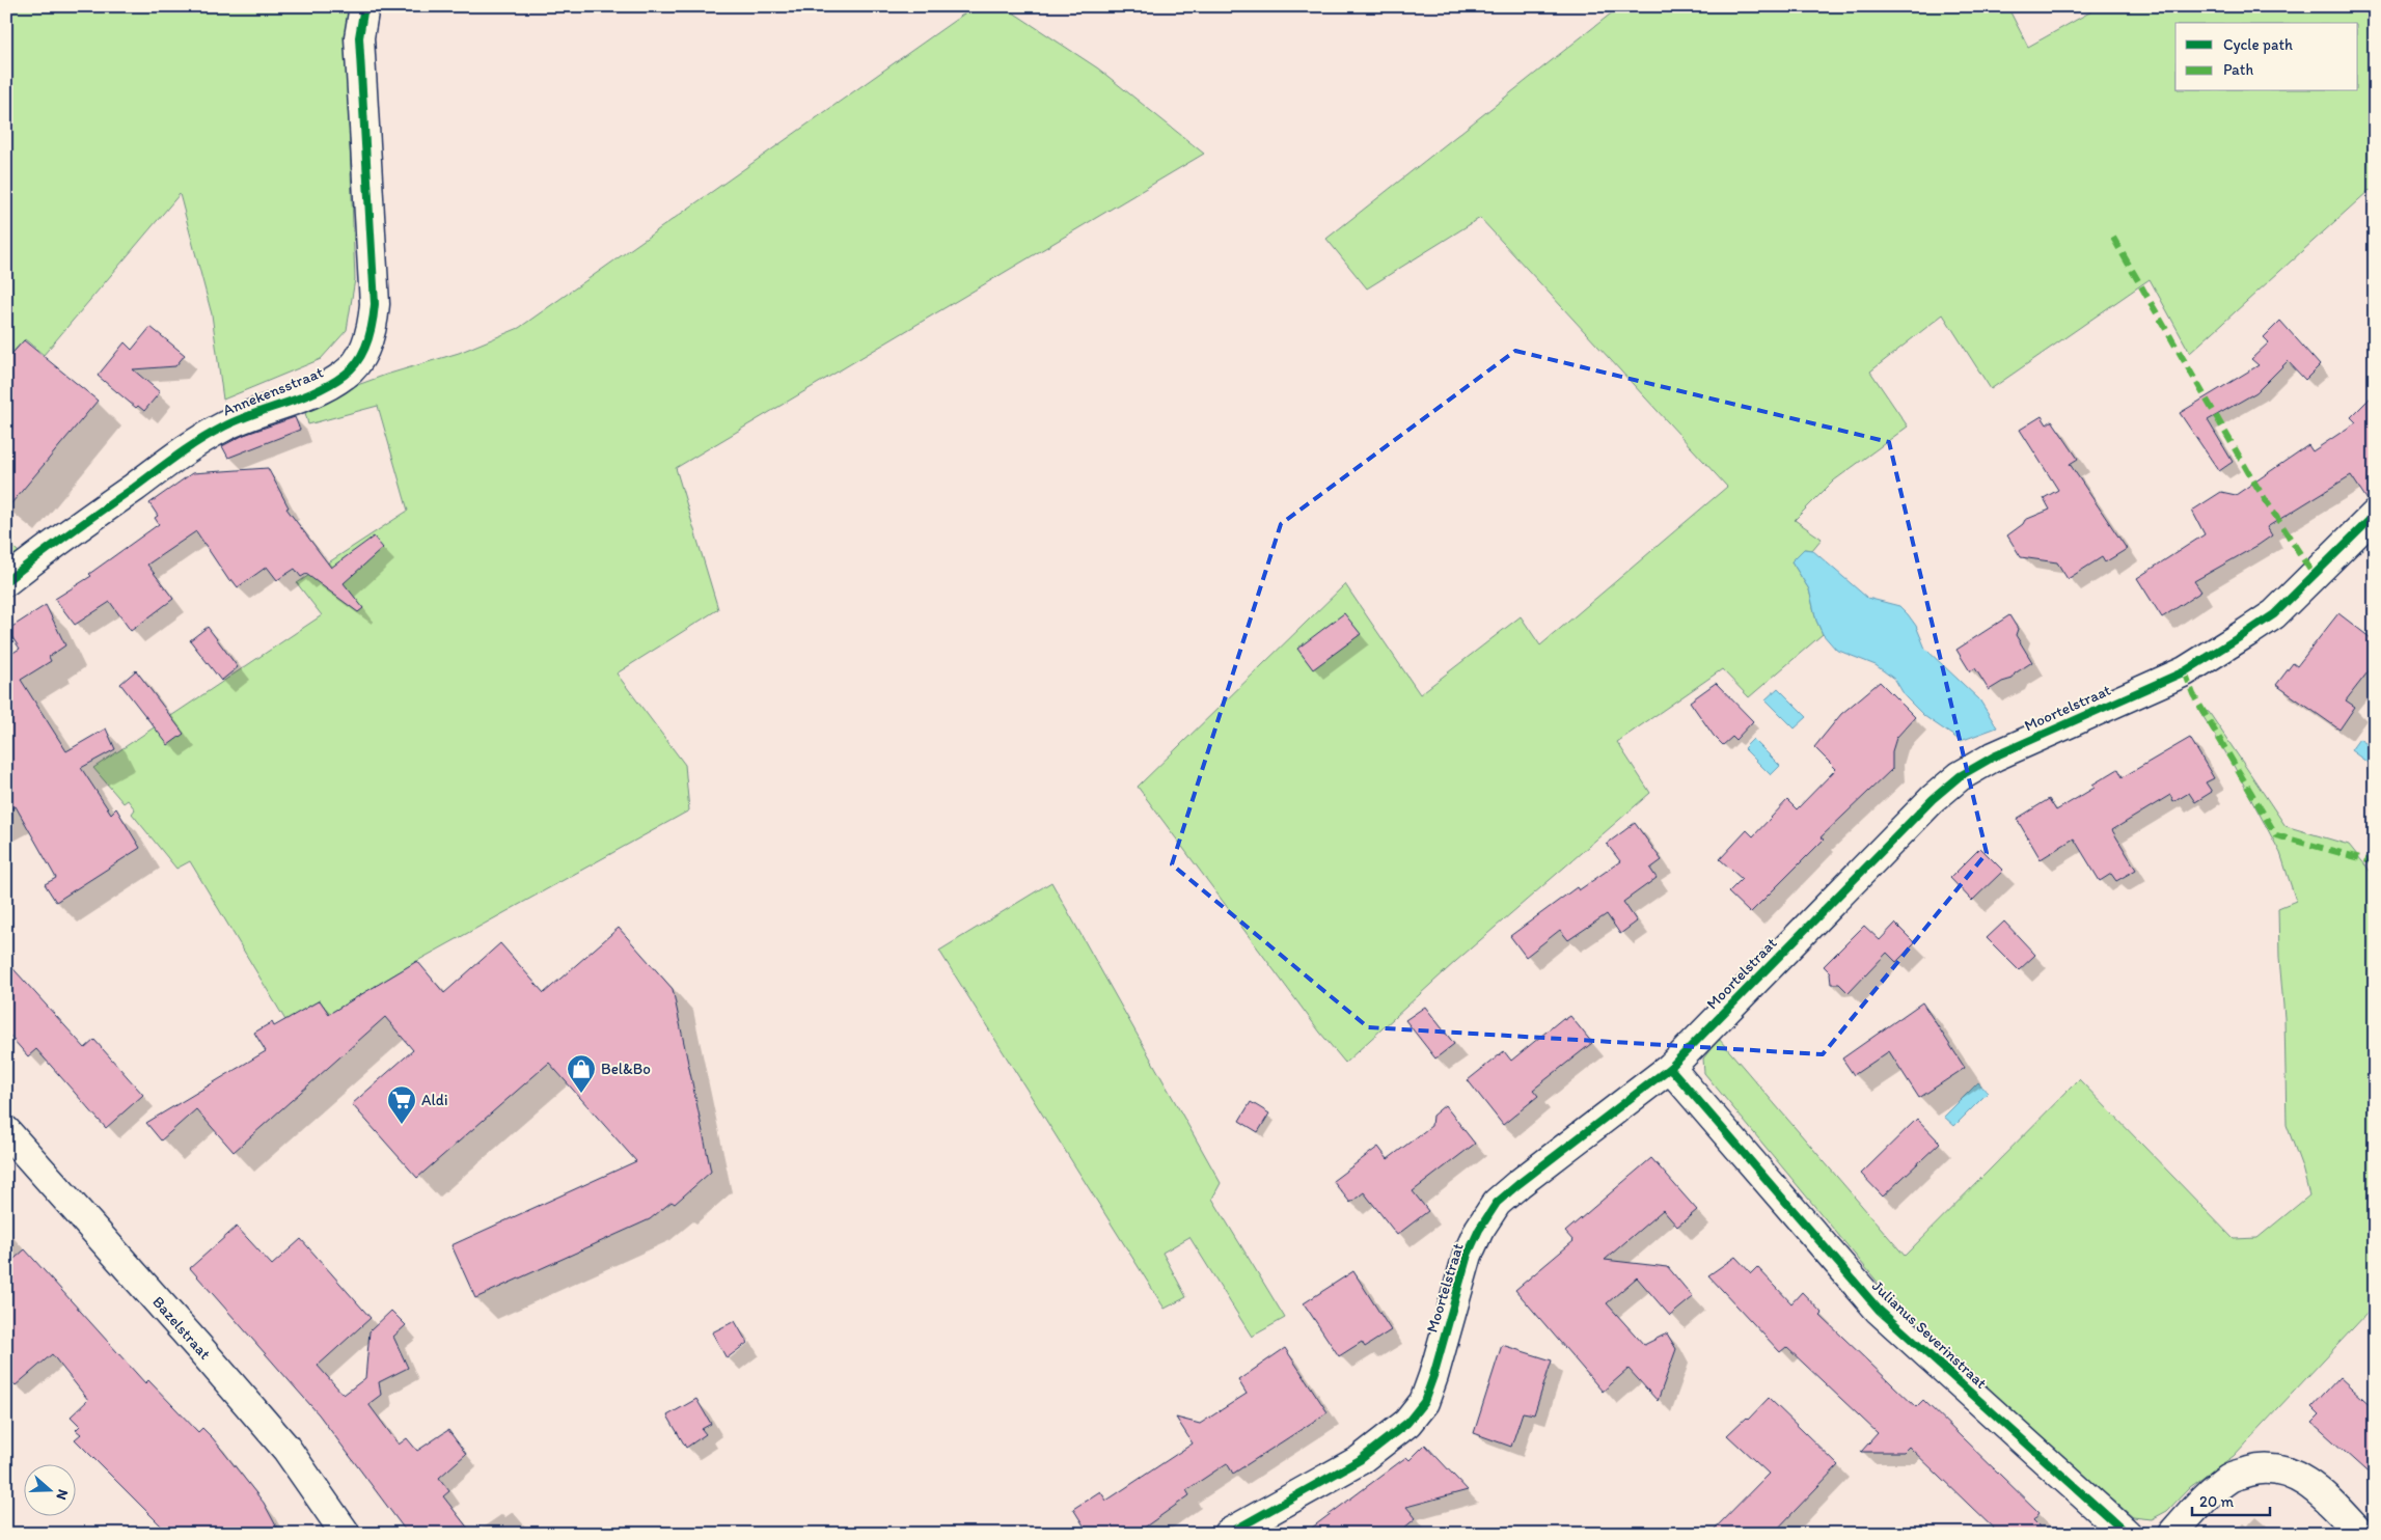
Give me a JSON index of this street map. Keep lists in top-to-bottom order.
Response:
{
  "streets": {
    "street": [
      "Annekensstraat",
      "Moortelstraat",
      "Bazelstraat",
      "Julianus Severinstraat"
    ]
  },
  "crossings": [
    ["Moortelstraat", "Julianus Severinstraat"]
  ],
  "places": {
    "shop": ["Bel&Bo"],
    "supermarket": ["Aldi"]
  },
  "legend": ["Cycle path", "Path"],
  "scale_bar": "20 m",
  "north": "right"
}
